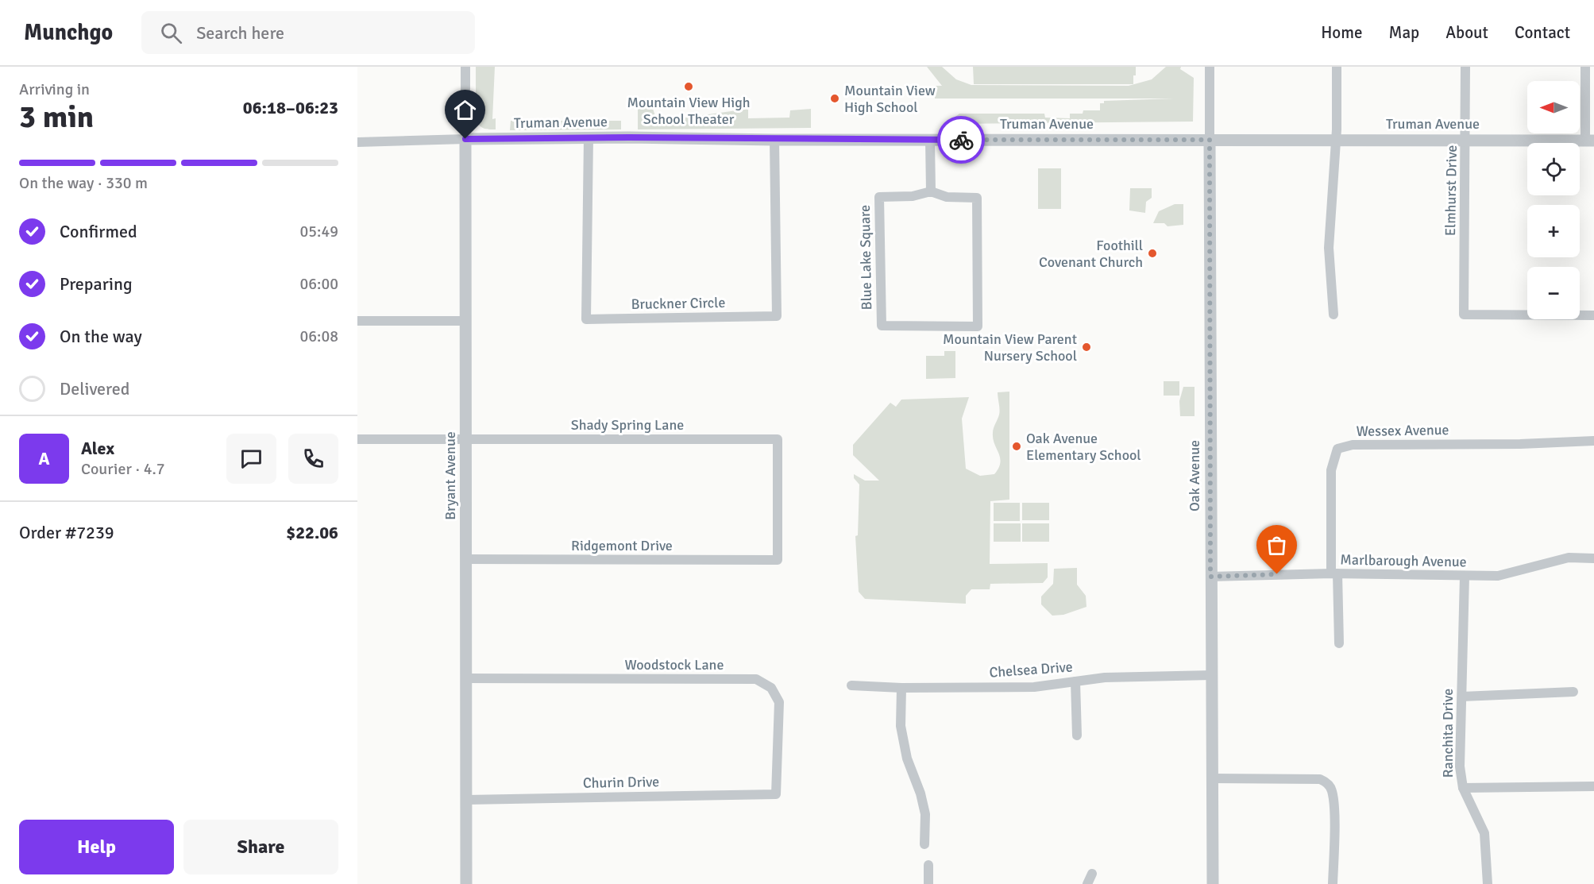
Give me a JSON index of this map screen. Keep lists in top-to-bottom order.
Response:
{
  "streets": {
    "street": [
      "Truman Avenue",
      "Elmhurst Drive",
      "Blue Lake Square",
      "Bruckner Circle",
      "Shady Spring Lane",
      "Wessex Avenue",
      "Bryant Avenue",
      "Oak Avenue",
      "Ridgemont Drive",
      "Marlbarough Avenue",
      "Woodstock Lane",
      "Chelsea Drive",
      "Ranchita Drive",
      "Churin Drive"
    ]
  },
  "crossings": [
    ["Truman Avenue", "Elmhurst Drive"],
    ["Truman Avenue", "Bruckner Circle"],
    ["Truman Avenue", "Bryant Avenue"],
    ["Truman Avenue", "Oak Avenue"],
    ["Shady Spring Lane", "Bryant Avenue"],
    ["Shady Spring Lane", "Ridgemont Drive"],
    ["Wessex Avenue", "Marlbarough Avenue"],
    ["Bryant Avenue", "Ridgemont Drive"],
    ["Bryant Avenue", "Woodstock Lane"],
    ["Bryant Avenue", "Churin Drive"],
    ["Oak Avenue", "Marlbarough Avenue"],
    ["Oak Avenue", "Chelsea Drive"],
    ["Marlbarough Avenue", "Ranchita Drive"],
    ["Woodstock Lane", "Churin Drive"]
  ],
  "places": [
    "Mountain View High School Theater",
    "Mountain View High School",
    "Foothill Covenant Church",
    "Mountain View Parent Nursery School",
    "Oak Avenue Elementary School"
  ],
  "north": "left",
  "page": {
    "header": "Munchgo",
    "search": "Search here",
    "nav": [
      "Home",
      "Map",
      "About",
      "Contact"
    ],
    "heading": ["3 min", "Arriving in", "06:18–06:23"],
    "panel": [
      "Alex",
      "Courier · 4.7",
      "Order #7239",
      "$22.06"
    ],
    "map_buttons": ["+", "−"],
    "bar": "On the way · 330 m",
    "list": [
      ["Confirmed", "05:49"],
      ["Preparing", "06:00"],
      ["On the way", "06:08"],
      "Delivered"
    ],
    "round": "A",
    "buttons": ["Help", "Share"]
  }
}
